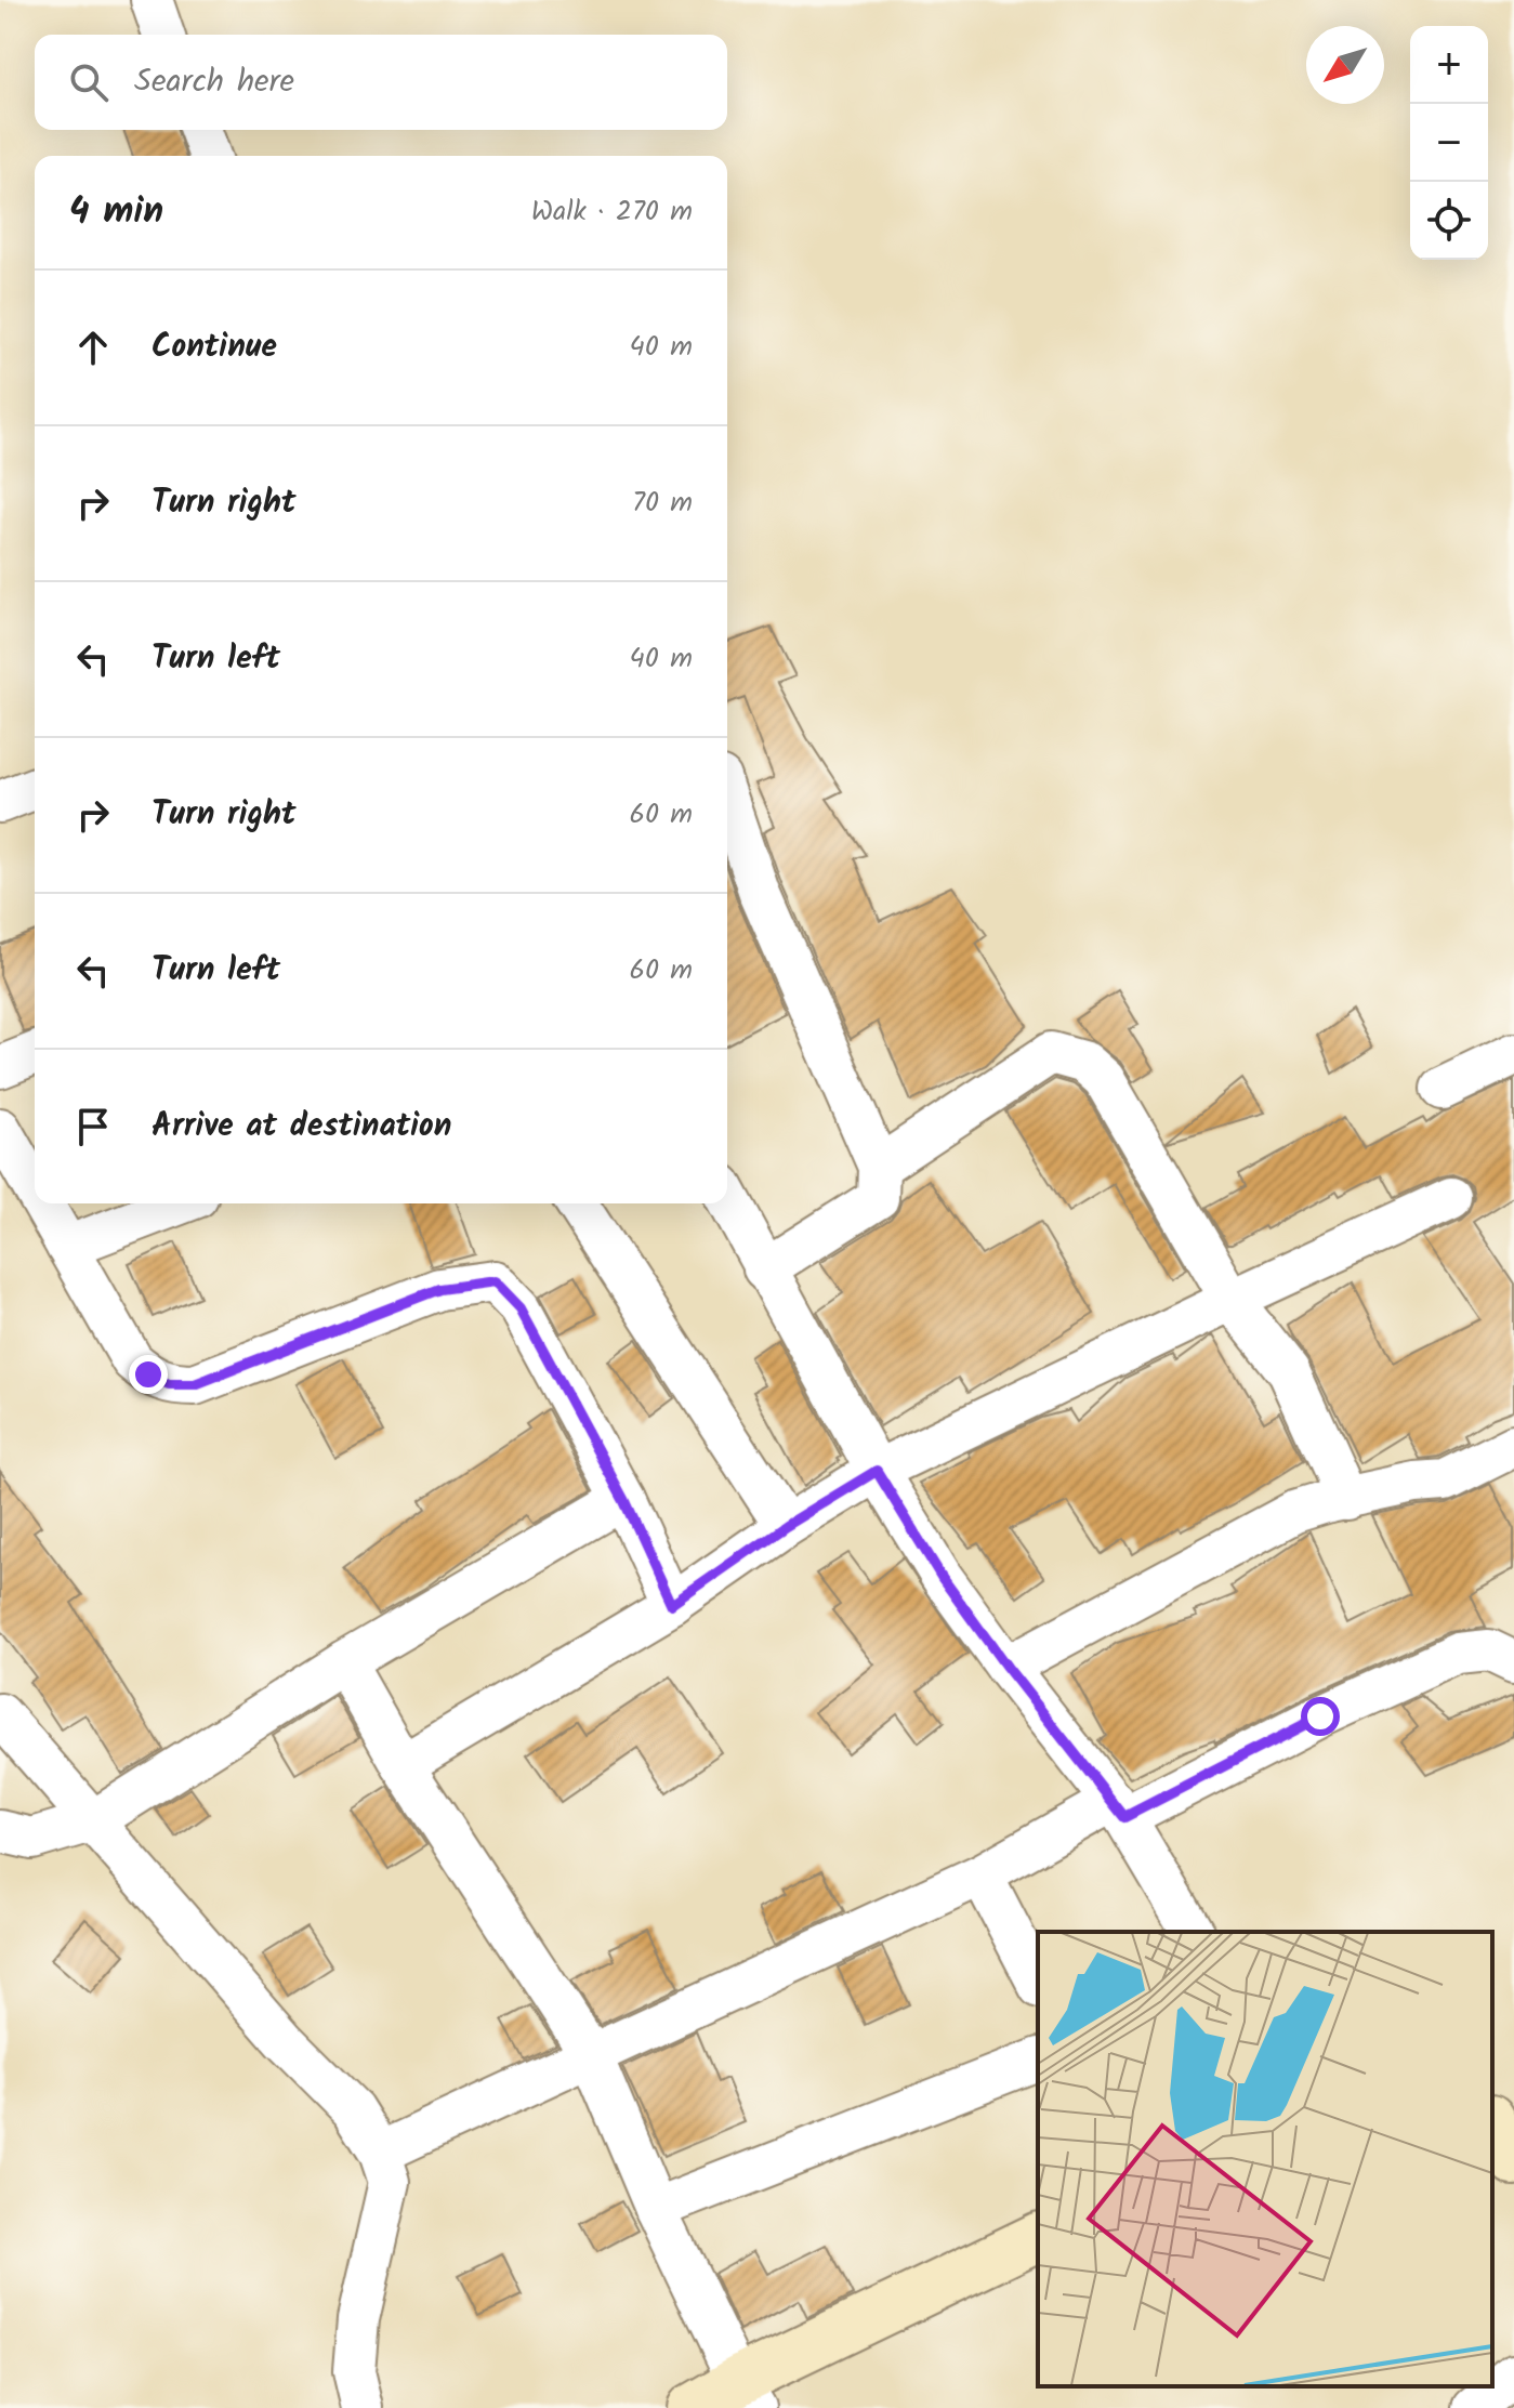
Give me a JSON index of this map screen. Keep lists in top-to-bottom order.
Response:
{
  "north": "bottom left",
  "page": {
    "map_buttons": ["+", "−"],
    "search": "Search here",
    "heading": ["4 min", "Walk · 270 m"],
    "list": [
      ["Continue", "40 m"],
      ["Turn right", "70 m"],
      ["Turn left", "40 m"],
      ["Turn right", "60 m"],
      ["Turn left", "60 m"],
      "Arrive at destination"
    ]
  }
}
